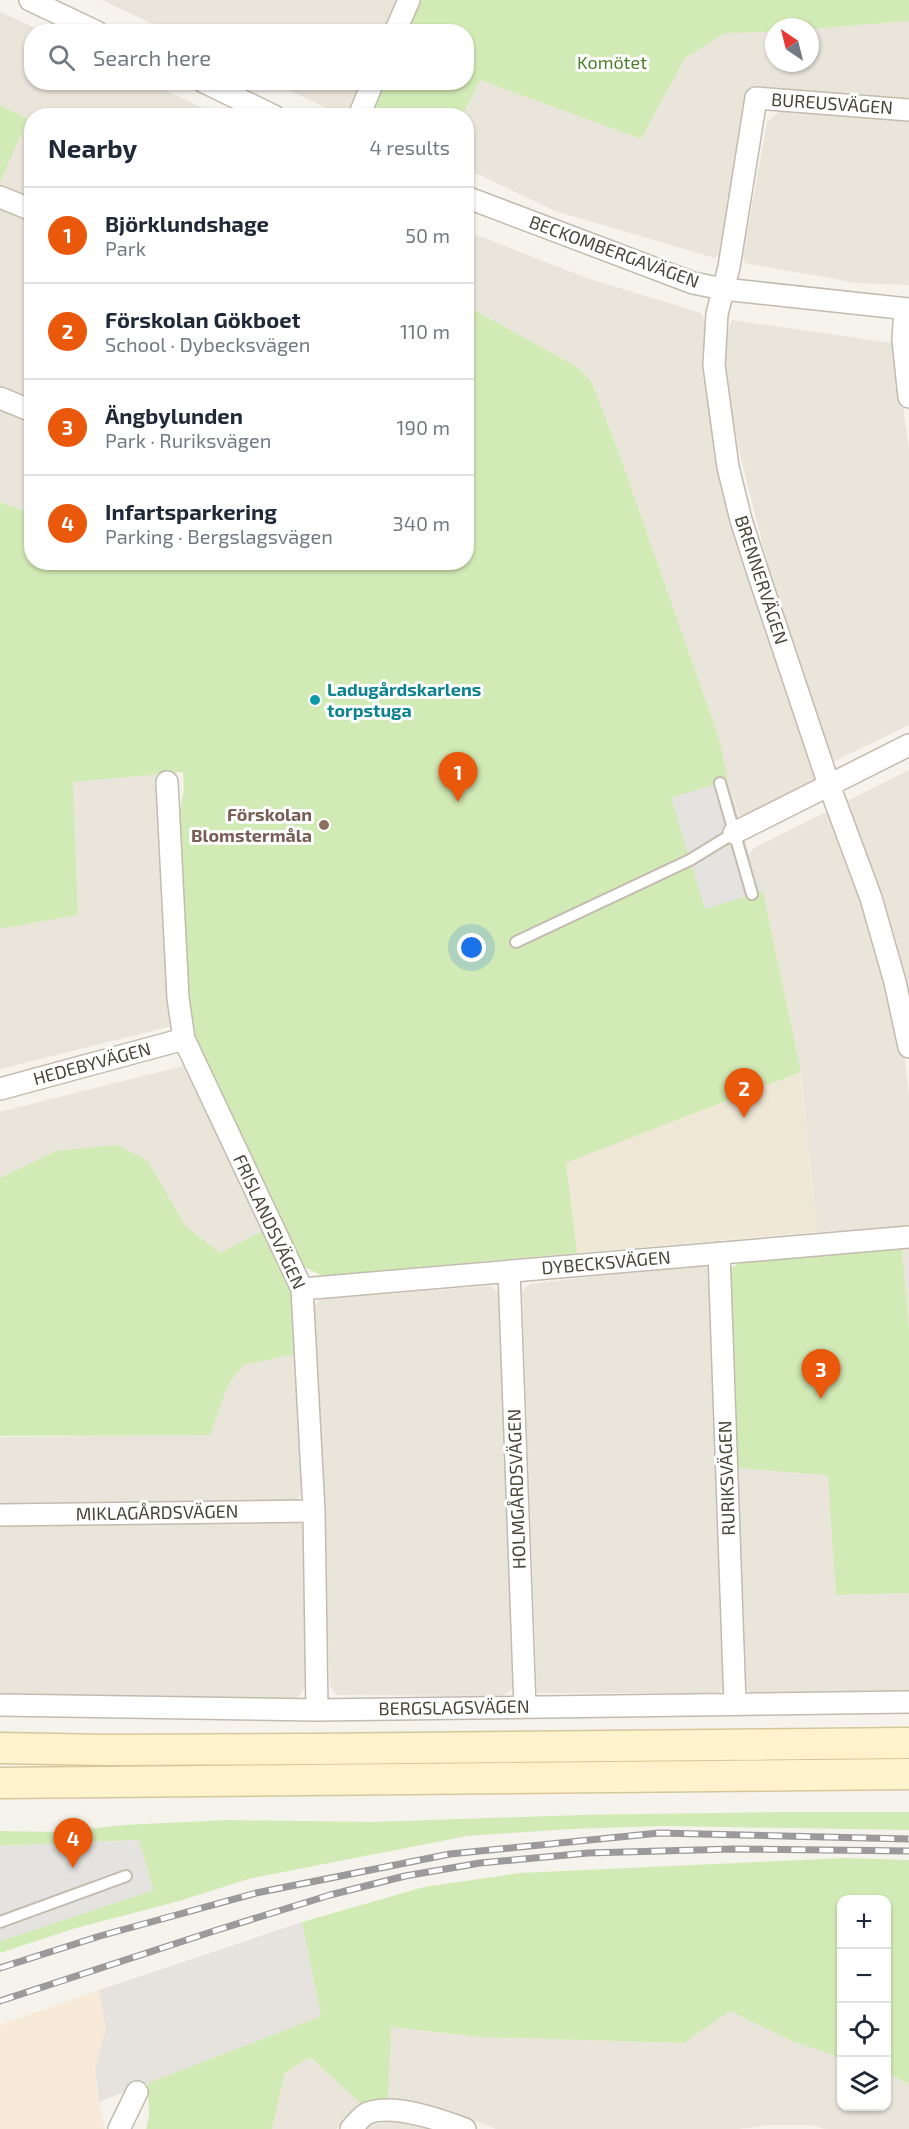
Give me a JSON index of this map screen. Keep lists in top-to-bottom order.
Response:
{
  "streets": {
    "street": [
      "BUREUSVÄGEN",
      "BECKOMBERGAVÄGEN",
      "BRENNERVÄGEN",
      "HEDEBYVÄGEN",
      "FRISLANDSVÄGEN",
      "DYBECKSVÄGEN",
      "RURIKSVÄGEN",
      "HOLMGÅRDSVÄGEN",
      "MIKLAGÅRDSVÄGEN",
      "BERGSLAGSVÄGEN"
    ]
  },
  "crossings": [
    ["BUREUSVÄGEN", "BRENNERVÄGEN"],
    ["BECKOMBERGAVÄGEN", "BRENNERVÄGEN"],
    ["HEDEBYVÄGEN", "FRISLANDSVÄGEN"],
    ["FRISLANDSVÄGEN", "DYBECKSVÄGEN"],
    ["FRISLANDSVÄGEN", "MIKLAGÅRDSVÄGEN"],
    ["FRISLANDSVÄGEN", "BERGSLAGSVÄGEN"],
    ["DYBECKSVÄGEN", "RURIKSVÄGEN"],
    ["DYBECKSVÄGEN", "HOLMGÅRDSVÄGEN"],
    ["RURIKSVÄGEN", "BERGSLAGSVÄGEN"],
    ["HOLMGÅRDSVÄGEN", "BERGSLAGSVÄGEN"]
  ],
  "parks": ["Komötet"],
  "places": ["Ladugårdskarlens torpstuga", "Förskolan Blomstermåla"],
  "north": "top left",
  "page": {
    "search": "Search here",
    "heading": ["Nearby", "4 results"],
    "list": [
      {
        "mark": "1",
        "name": "Björklundshage",
        "note": "Park",
        "value": "50 m"
      },
      {
        "mark": "2",
        "name": "Förskolan Gökboet",
        "note": "School · Dybecksvägen",
        "value": "110 m"
      },
      {
        "mark": "3",
        "name": "Ängbylunden",
        "note": "Park · Ruriksvägen",
        "value": "190 m"
      },
      {
        "mark": "4",
        "name": "Infartsparkering",
        "note": "Parking · Bergslagsvägen",
        "value": "340 m"
      }
    ],
    "pins": [
      "1",
      "2",
      "3",
      "4"
    ],
    "map_buttons": ["+", "−"]
  }
}
